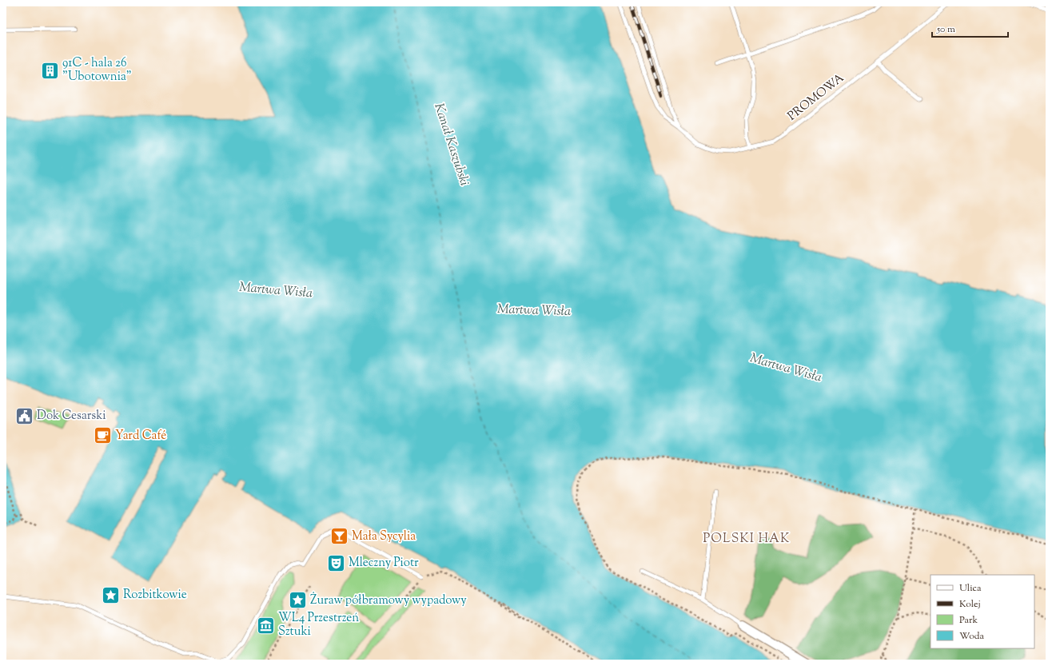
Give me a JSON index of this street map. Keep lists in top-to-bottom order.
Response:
{
  "streets": {
    "lane": ["PROMOWA"]
  },
  "districts": ["POLSKI HAK"],
  "water": ["Kanał Kaszubski", "Martwa Wisła"],
  "places": {
    "building": ["91C - hala 26 \"Ubotownia\""],
    "public building": ["Dok Cesarski"],
    "cafe": ["Yard Café"],
    "bar": ["Mała Sycylia"],
    "theatre": ["Mleczny Piotr"],
    "place": ["Rozbitkowie", "Żuraw półbramowy wypadowy"],
    "museum": ["WL4 Przestrzeń Sztuki"]
  },
  "legend": [
    "Ulica",
    "Kolej",
    "Park",
    "Woda"
  ],
  "scale_bar": "50 m"
}
